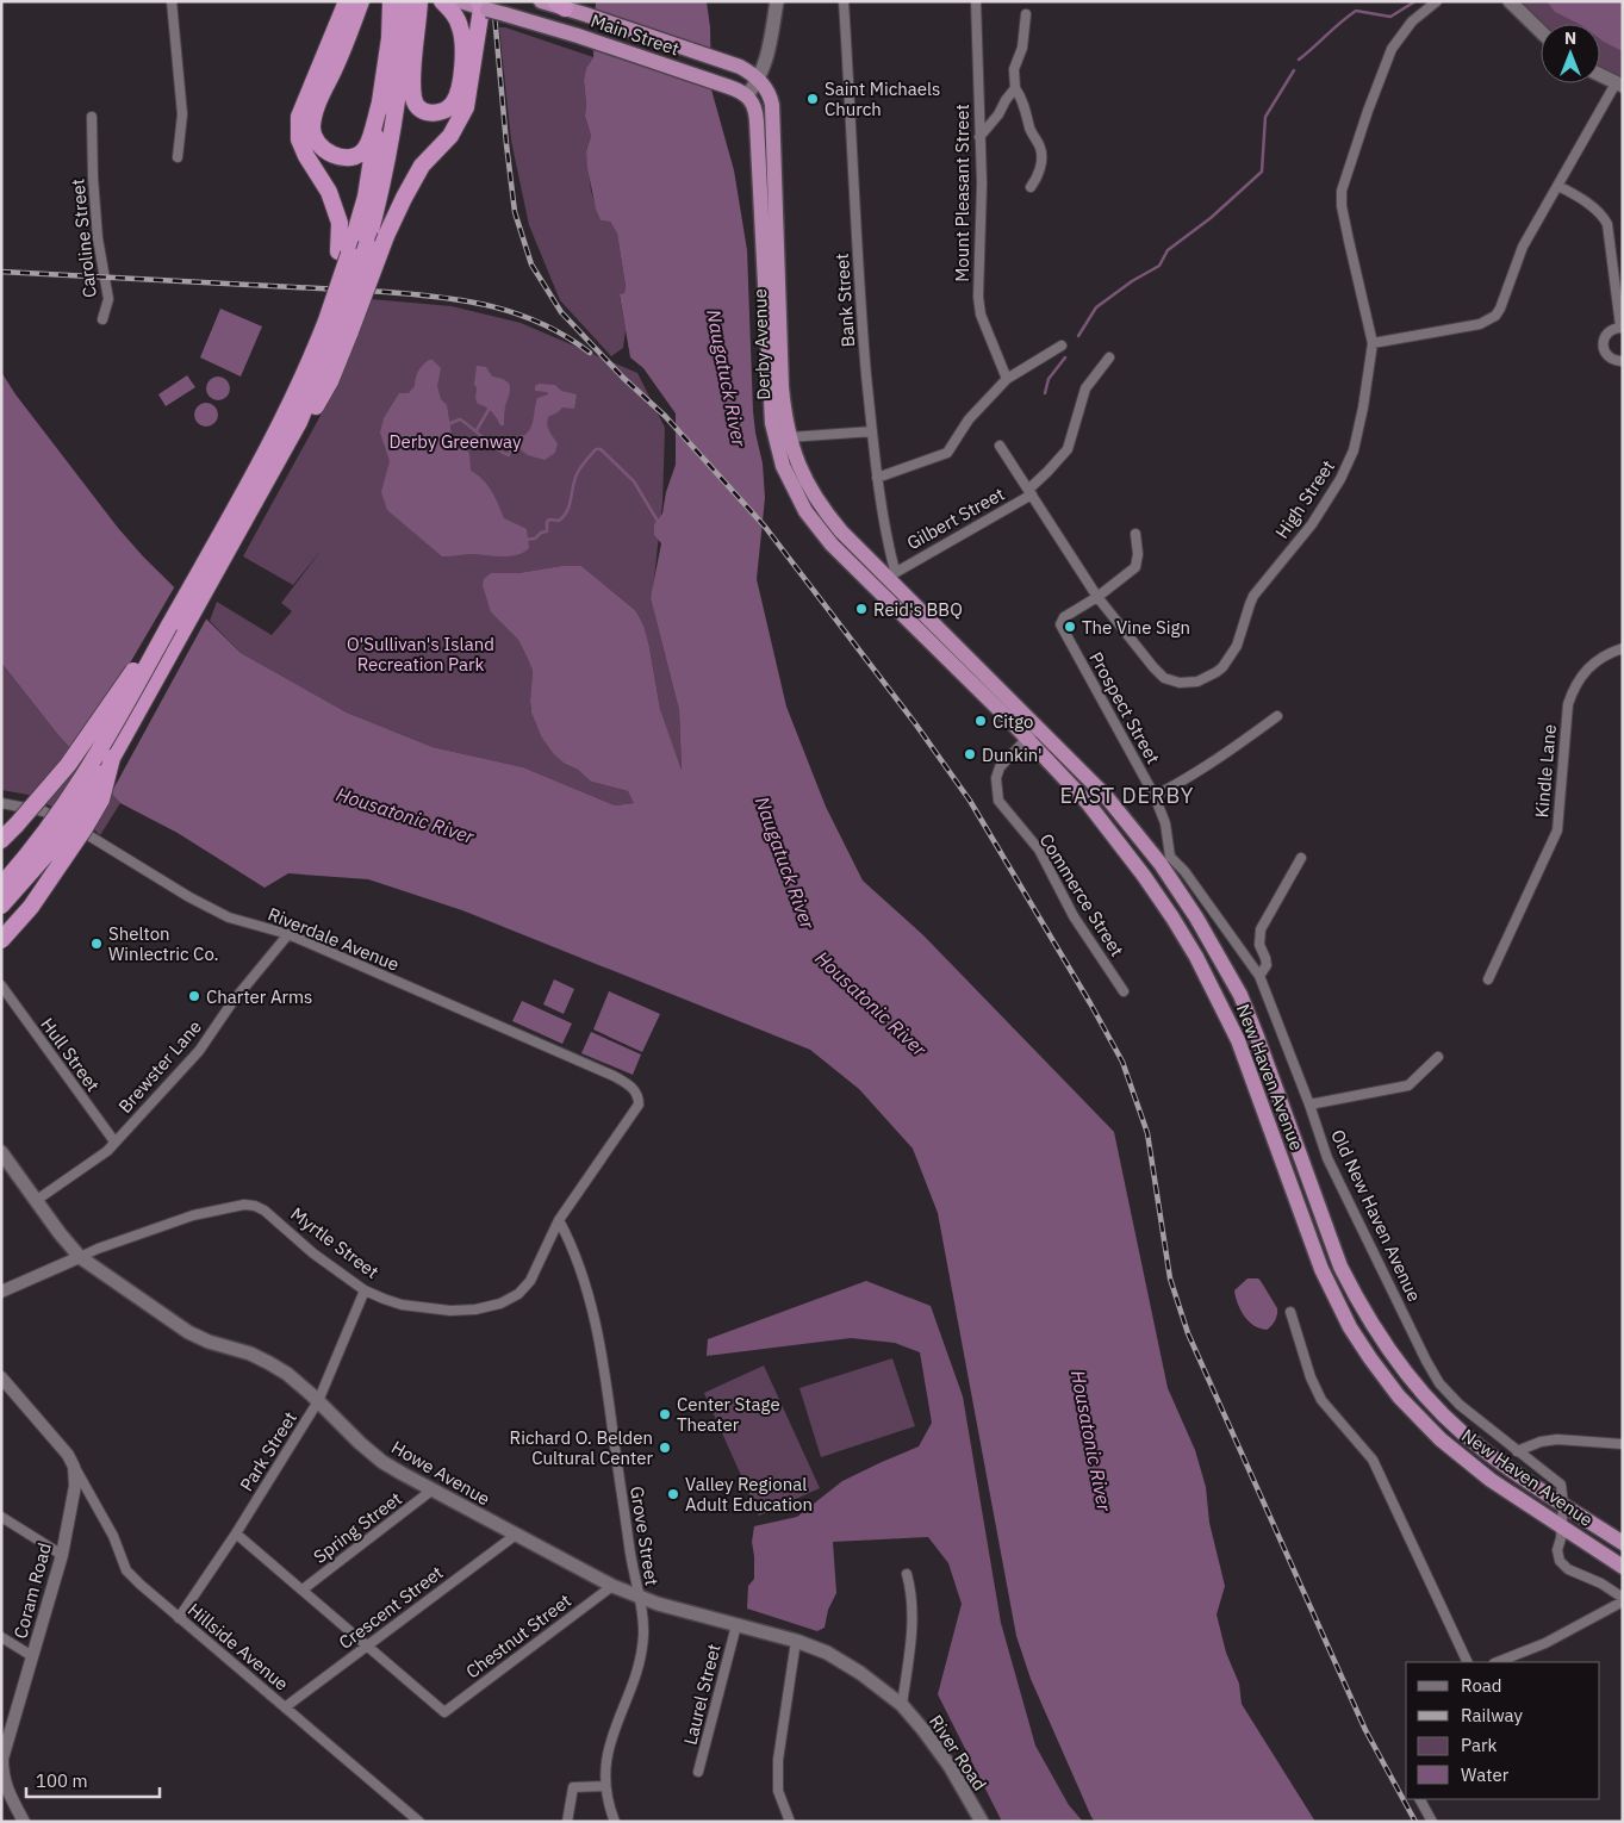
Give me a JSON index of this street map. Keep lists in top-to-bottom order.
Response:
{
  "streets": {
    "highway": ["Main Street", "Derby Avenue", "New Haven Avenue"],
    "main road": ["Howe Avenue", "River Road"],
    "street": [
      "Mount Pleasant Street",
      "Caroline Street",
      "Bank Street",
      "High Street",
      "Gilbert Street",
      "Prospect Street",
      "Kindle Lane",
      "Commerce Street",
      "Riverdale Avenue",
      "Hull Street",
      "Brewster Lane",
      "Old New Haven Avenue",
      "Myrtle Street",
      "Park Street",
      "Spring Street",
      "Grove Street",
      "Coram Road",
      "Crescent Street",
      "Chestnut Street",
      "Hillside Avenue",
      "Laurel Street"
    ]
  },
  "crossings": [
    ["Main Street", "Derby Avenue"],
    ["Bank Street", "Derby Avenue"],
    ["Bank Street", "Gilbert Street"],
    ["Bank Street", "New Haven Avenue"],
    ["Derby Avenue", "Gilbert Street"],
    ["Derby Avenue", "New Haven Avenue"],
    ["High Street", "Gilbert Street"],
    ["High Street", "Prospect Street"],
    ["Gilbert Street", "New Haven Avenue"],
    ["Prospect Street", "New Haven Avenue"],
    ["Prospect Street", "Old New Haven Avenue"],
    ["Commerce Street", "New Haven Avenue"],
    ["Riverdale Avenue", "Brewster Lane"],
    ["Riverdale Avenue", "Myrtle Street"],
    ["Hull Street", "Brewster Lane"],
    ["Brewster Lane", "Howe Avenue"],
    ["New Haven Avenue", "Old New Haven Avenue"],
    ["Myrtle Street", "Park Street"],
    ["Myrtle Street", "Howe Avenue"],
    ["Myrtle Street", "Grove Street"],
    ["Park Street", "Howe Avenue"],
    ["Park Street", "Hillside Avenue"],
    ["Howe Avenue", "Spring Street"],
    ["Howe Avenue", "Grove Street"],
    ["Howe Avenue", "Crescent Street"],
    ["Howe Avenue", "Chestnut Street"],
    ["Howe Avenue", "Laurel Street"],
    ["Howe Avenue", "River Road"],
    ["Coram Road", "Hillside Avenue"],
    ["Crescent Street", "Chestnut Street"],
    ["Crescent Street", "Hillside Avenue"]
  ],
  "districts": ["EAST DERBY"],
  "water": ["Naugatuck River", "Housatonic River"],
  "parks": ["Derby Greenway", "O'Sullivan's Island Recreation Park"],
  "places": [
    "Saint Michaels Church",
    "Reid's BBQ",
    "The Vine Sign",
    "Citgo",
    "Dunkin'",
    "Shelton Winlectric Co.",
    "Charter Arms",
    "Center Stage Theater",
    "Richard O. Belden Cultural Center",
    "Valley Regional Adult Education"
  ],
  "legend": [
    "Road",
    "Railway",
    "Park",
    "Water"
  ],
  "scale_bar": "100 m",
  "north": "top"
}
